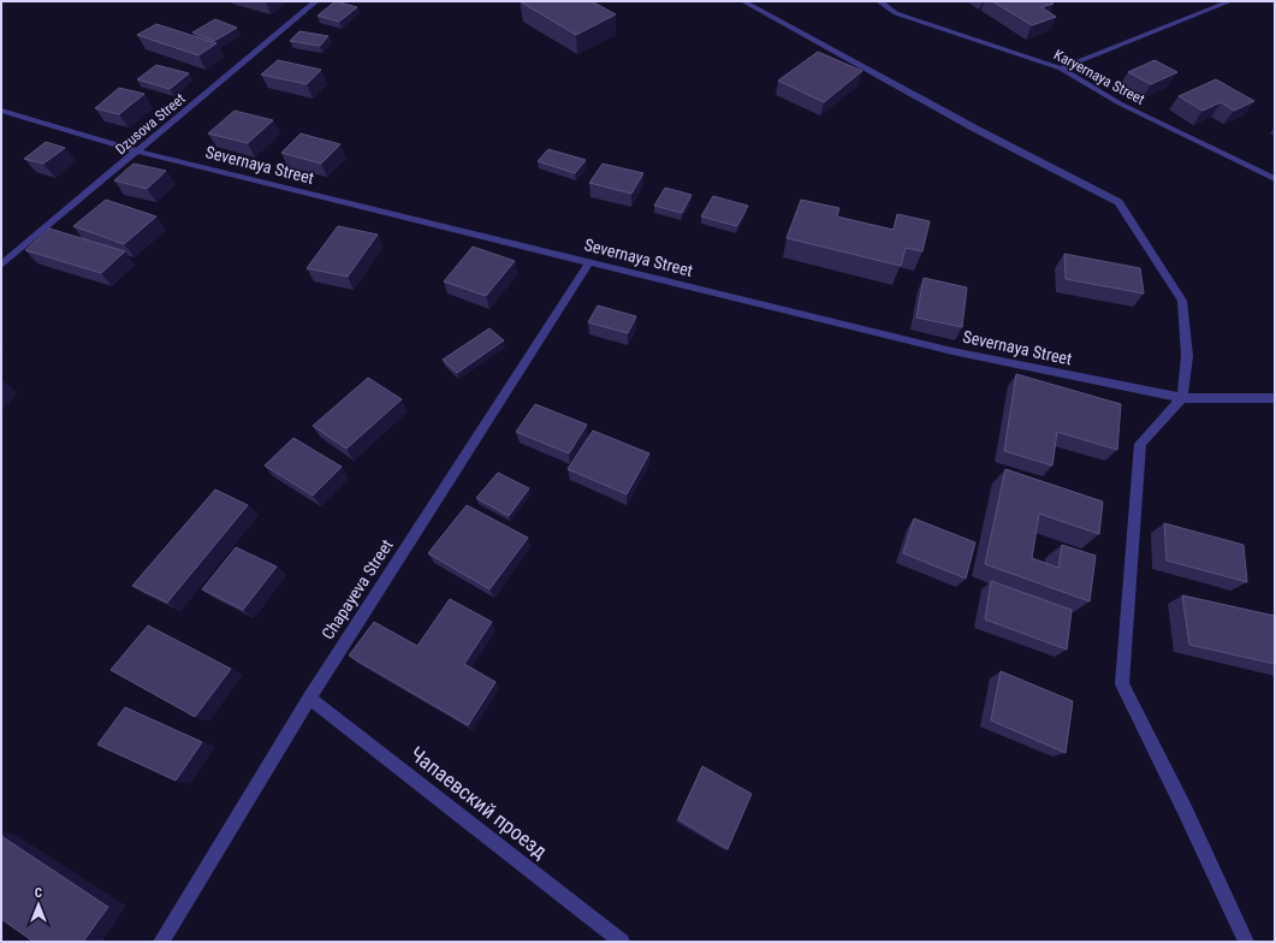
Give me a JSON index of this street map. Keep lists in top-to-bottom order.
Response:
{
  "streets": {
    "street": [
      "Karyernaya Street",
      "Dzusova Street",
      "Severnaya Street",
      "Chapayeva Street",
      "Чапаевский проезд"
    ]
  },
  "crossings": [
    ["Dzusova Street", "Severnaya Street"],
    ["Severnaya Street", "Chapayeva Street"],
    ["Chapayeva Street", "Чапаевский проезд"]
  ],
  "north": "top"
}
